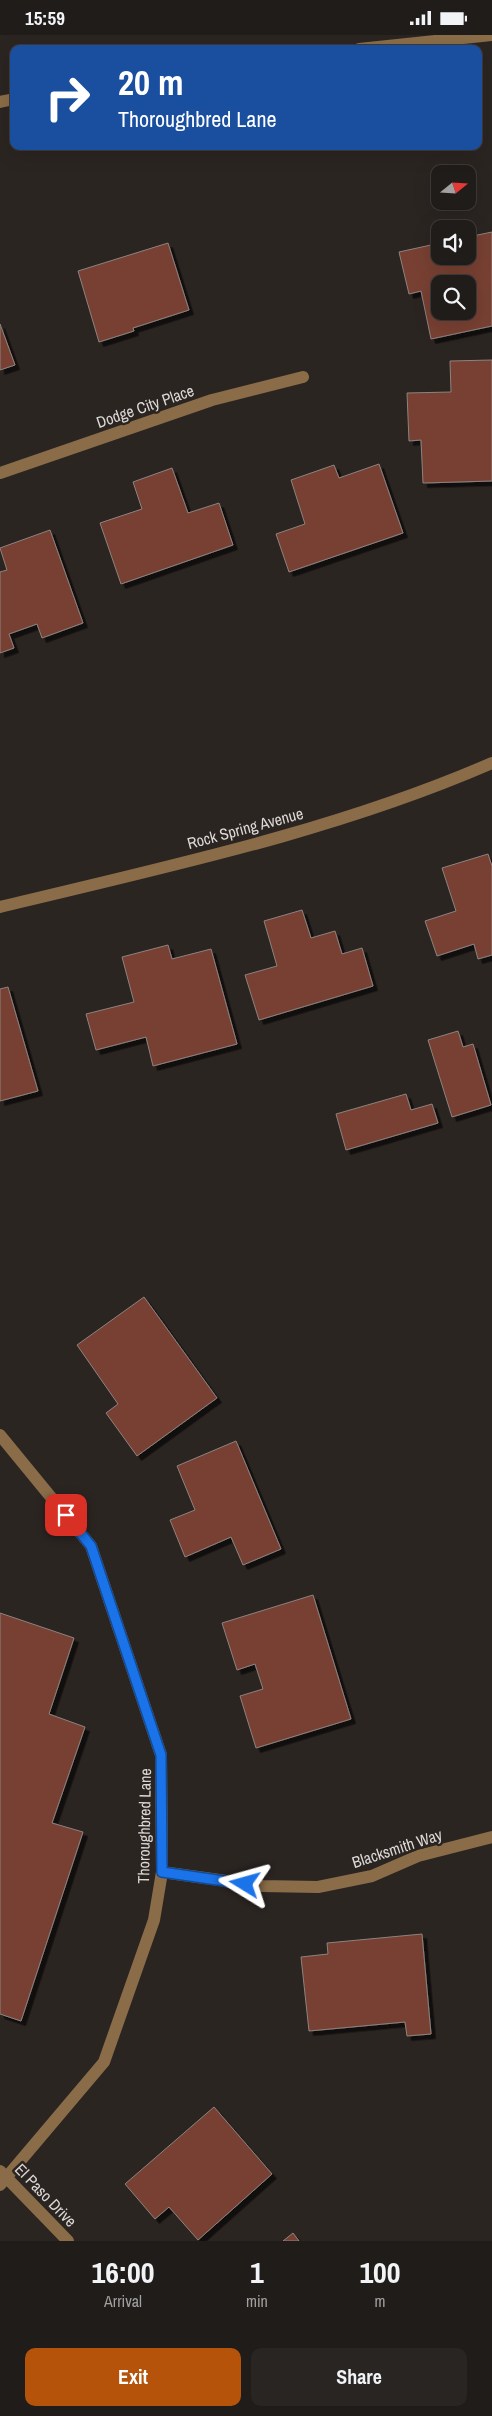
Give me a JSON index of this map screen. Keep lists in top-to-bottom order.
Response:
{
  "streets": {
    "street": [
      "Dodge City Place",
      "Rock Spring Avenue",
      "Thoroughbred Lane",
      "Blacksmith Way",
      "El Paso Drive"
    ]
  },
  "crossings": [
    ["Thoroughbred Lane", "Blacksmith Way"],
    ["Thoroughbred Lane", "El Paso Drive"]
  ],
  "north": "right",
  "page": {
    "status": "15:59",
    "turn": ["20 m", "Thoroughbred Lane"],
    "eta": [
      "16:00",
      "Arrival",
      "1",
      "min",
      "100",
      "m"
    ],
    "buttons": ["Exit", "Share"]
  }
}
